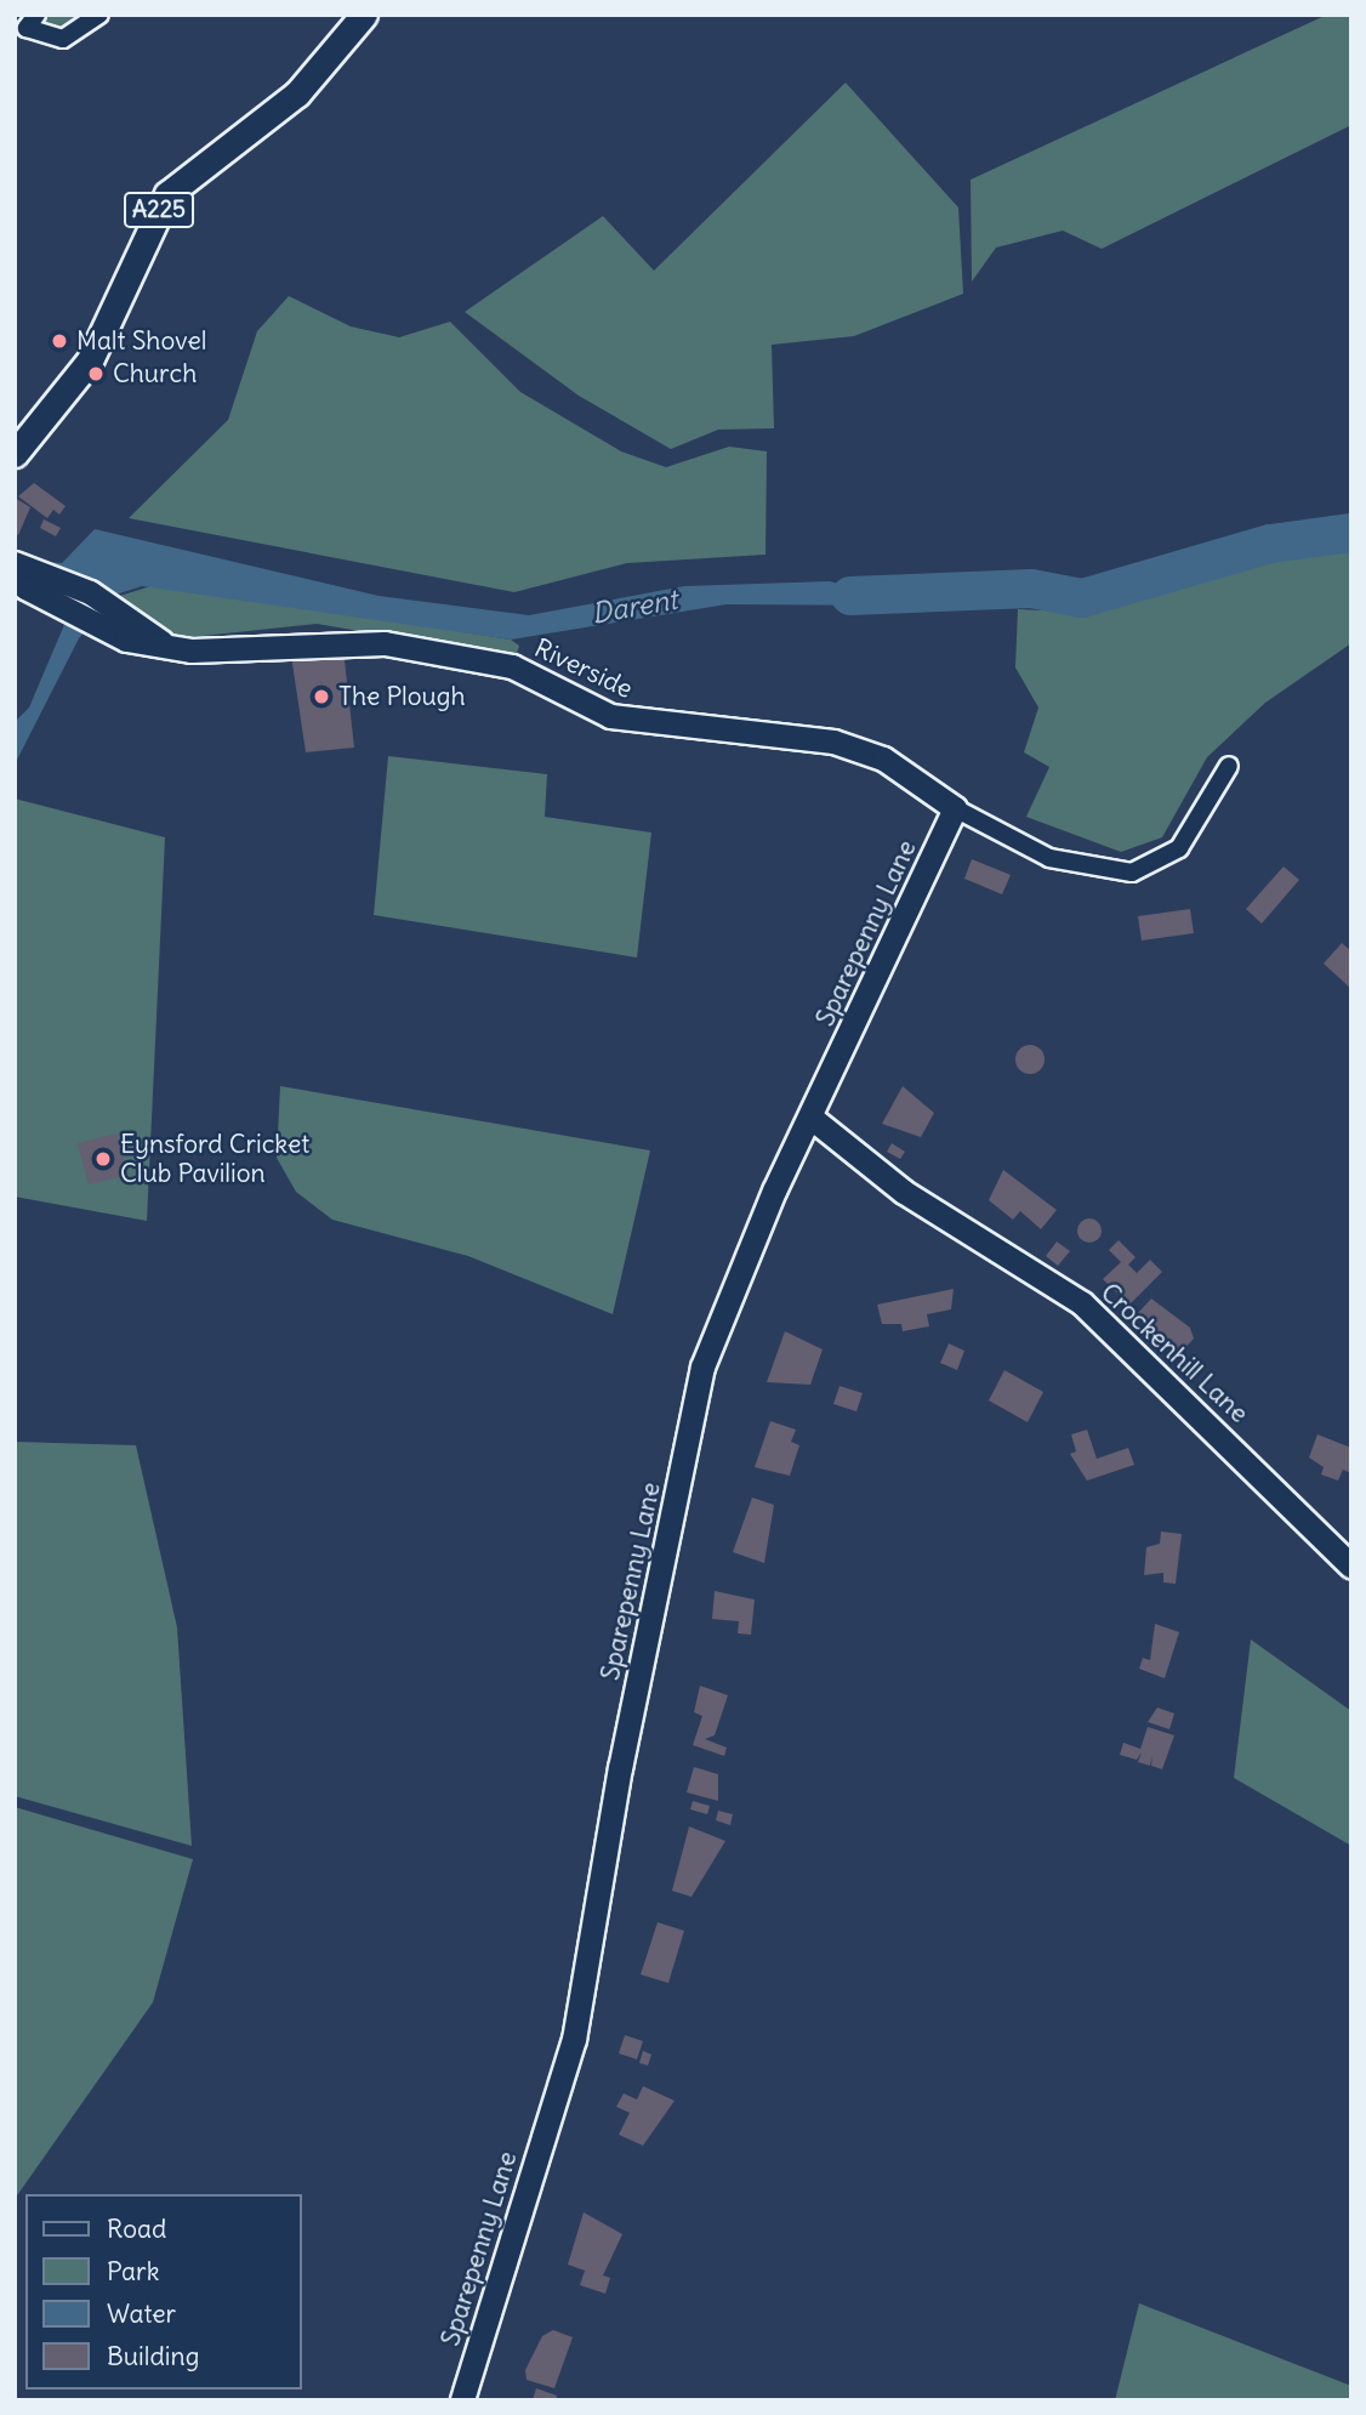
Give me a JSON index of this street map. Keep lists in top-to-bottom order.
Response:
{
  "streets": {
    "main road": ["A225"],
    "street": ["Riverside", "Sparepenny Lane", "Crockenhill Lane"]
  },
  "crossings": [
    ["Riverside", "Sparepenny Lane"],
    ["Sparepenny Lane", "Crockenhill Lane"]
  ],
  "water": ["Darent"],
  "places": [
    "Malt Shovel",
    "Church",
    "The Plough",
    "Eynsford Cricket Club Pavilion"
  ],
  "legend": [
    "Road",
    "Park",
    "Water",
    "Building"
  ]
}
